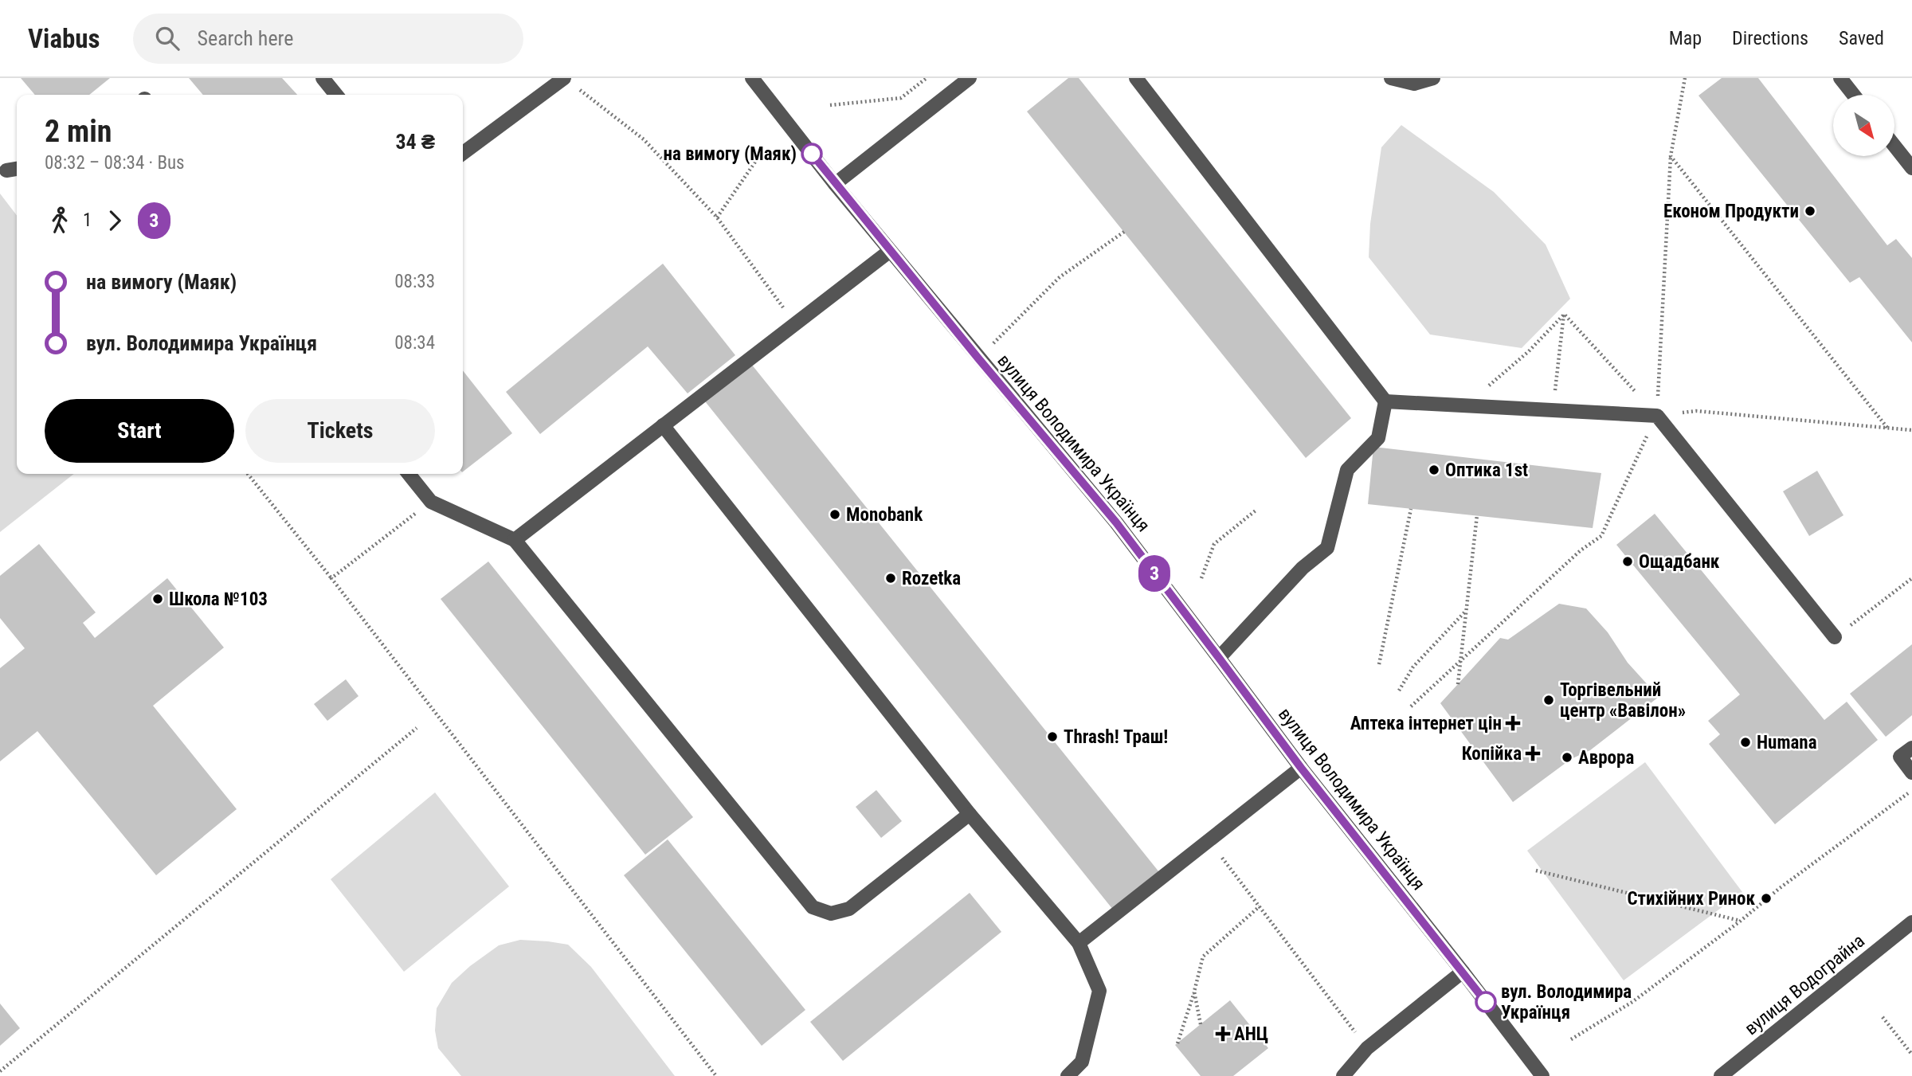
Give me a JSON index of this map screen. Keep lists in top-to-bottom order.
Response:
{
  "streets": {
    "street": ["вулиця Володимира Українця", "вулиця Водограйна"]
  },
  "places": {
    "other": [
      "на вимогу (Маяк)",
      "Економ Продукти",
      "Оптика 1st",
      "Monobank",
      "Ощадбанк",
      "Rozetka",
      "Школа №103",
      "Торгівельний центр «Вавілон»",
      "Thrash! Траш!",
      "Humana",
      "Аврора",
      "Стихійних Ринок",
      "вул. Володимира Українця"
    ],
    "health": ["Аптека інтернет цін", "Копійка", "АНЦ"]
  },
  "lines": ["bus line 3"],
  "north": "bottom right",
  "page": {
    "header": "Viabus",
    "search": "Search here",
    "nav": ["Map", "Directions", "Saved"],
    "on_map": "3",
    "heading": ["2 min", "08:32 – 08:34 · Bus", "34 ₴"],
    "legs": ["1", "3"],
    "list": [
      {
        "name": "на вимогу (Маяк)",
        "value": "08:33"
      },
      {
        "name": "вул. Володимира Українця",
        "value": "08:34"
      }
    ],
    "buttons": ["Start", "Tickets"]
  }
}
